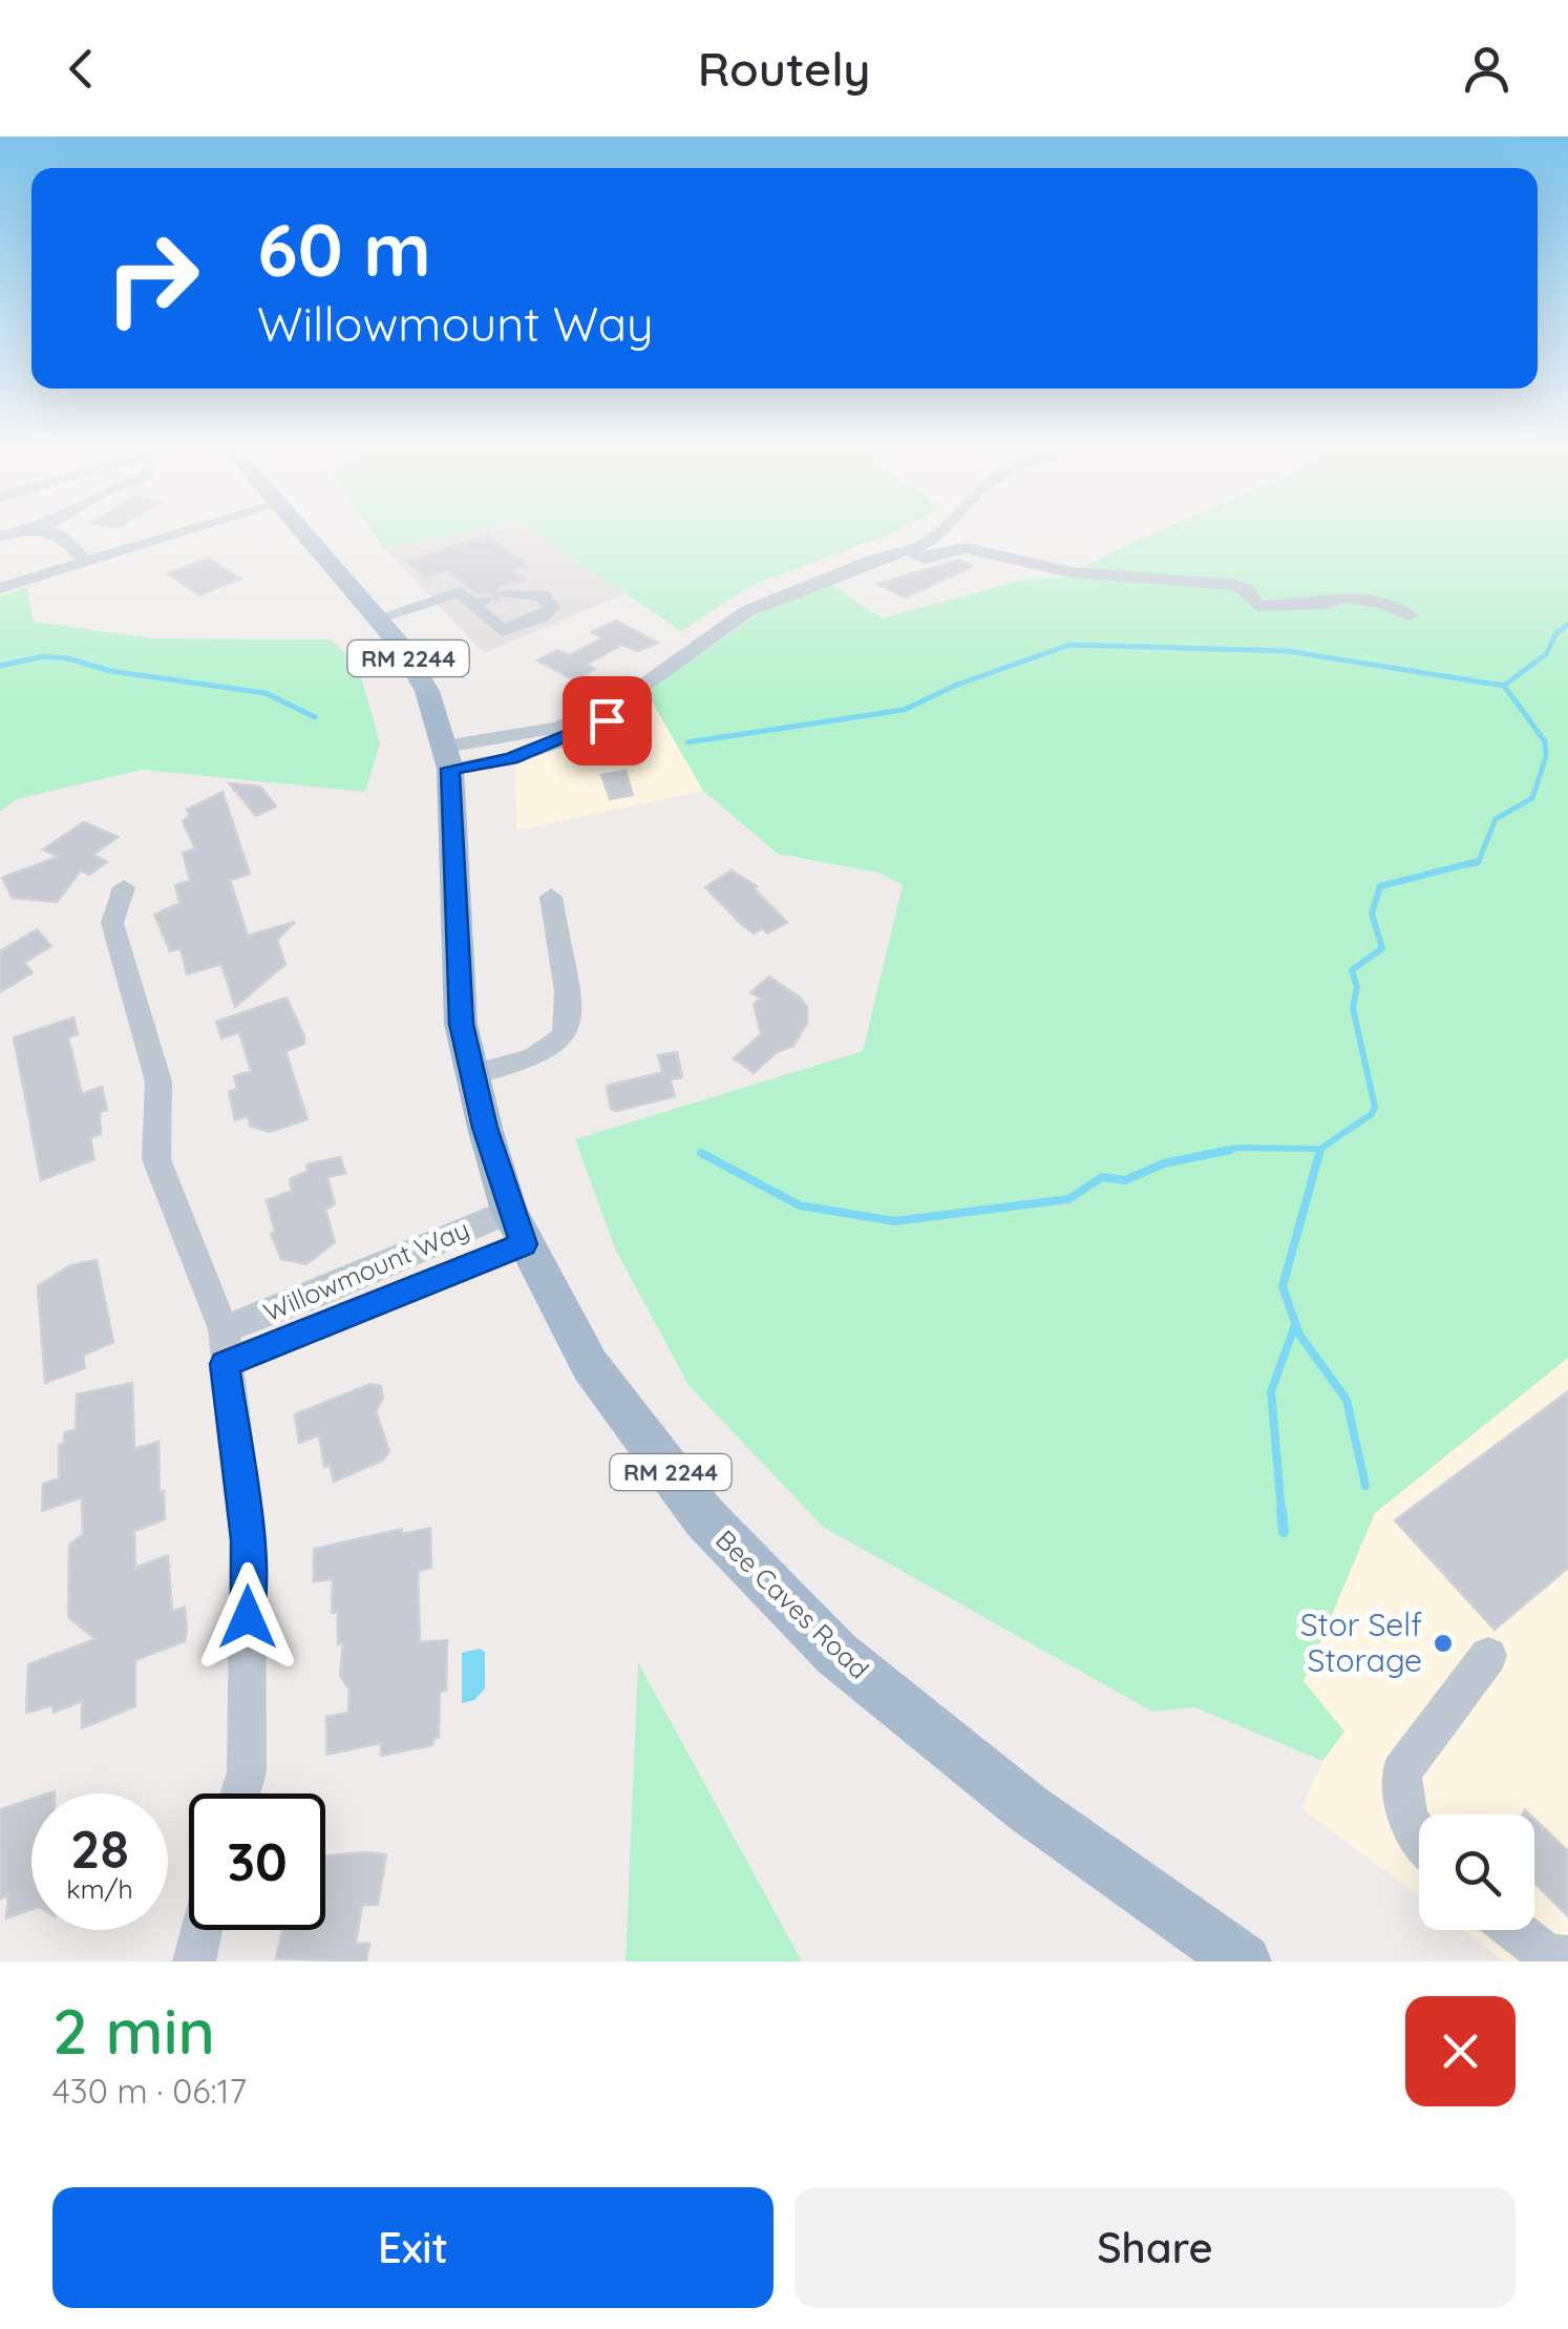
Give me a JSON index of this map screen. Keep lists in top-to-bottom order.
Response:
{
  "streets": {
    "main road": ["RM 2244", "Bee Caves Road"],
    "street": ["Willowmount Way"]
  },
  "crossings": [
    ["Willowmount Way", "Bee Caves Road"]
  ],
  "places": ["Stor Self Storage"],
  "page": {
    "header": "Routely",
    "turn": ["60 m", "Willowmount Way"],
    "speed": "28 km/h",
    "limit": "30",
    "heading": ["2 min", "430 m · 06:17"],
    "buttons": ["Exit", "Share"]
  }
}
